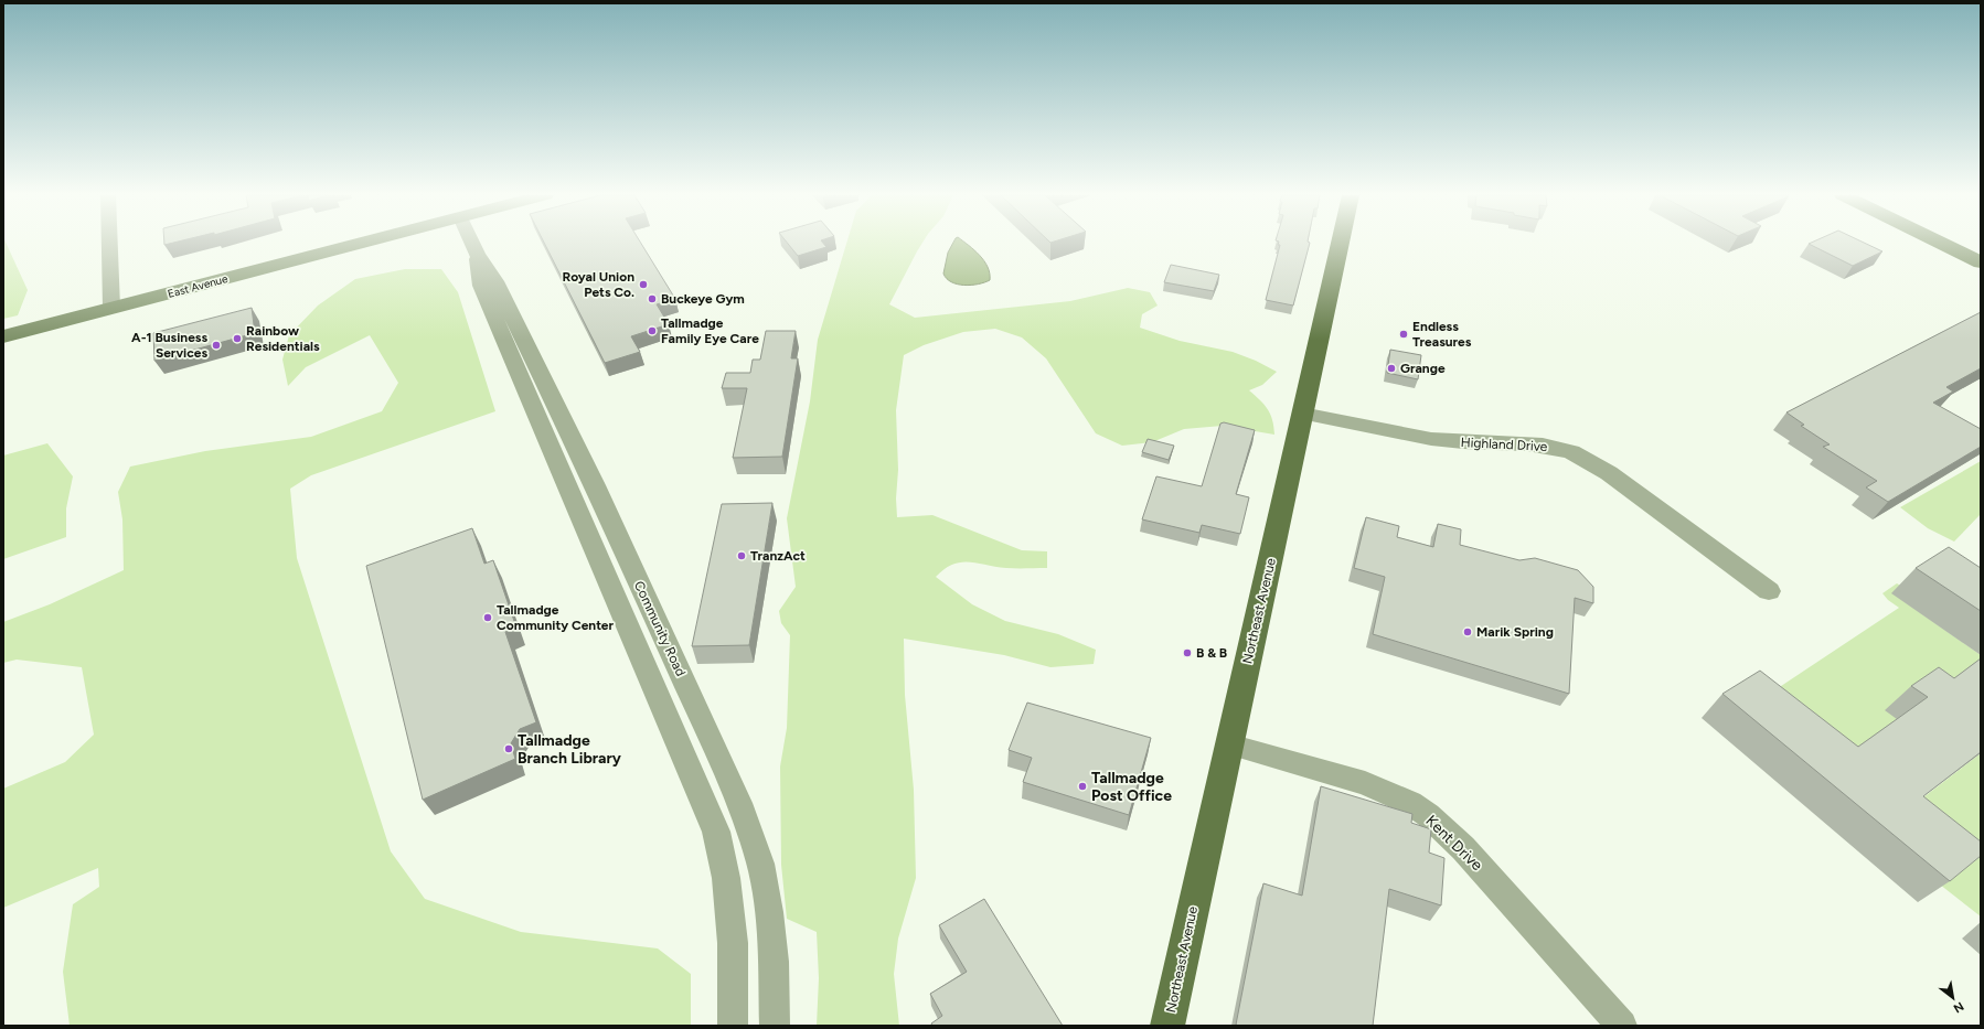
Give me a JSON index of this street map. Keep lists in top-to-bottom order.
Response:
{
  "streets": {
    "main road": ["East Avenue", "Northeast Avenue"],
    "street": ["Highland Drive", "Community Road", "Kent Drive"]
  },
  "crossings": [
    ["Highland Drive", "Northeast Avenue"],
    ["Northeast Avenue", "Kent Drive"]
  ],
  "places": [
    "Royal Union Pets Co.",
    "Buckeye Gym",
    "Tallmadge Family Eye Care",
    "Endless Treasures",
    "Rainbow Residentials",
    "A-1 Business Services",
    "Grange",
    "TranzAct",
    "Tallmadge Community Center",
    "Marik Spring",
    "B & B",
    "Tallmadge Branch Library",
    "Tallmadge Post Office"
  ],
  "north": "bottom right"
}
